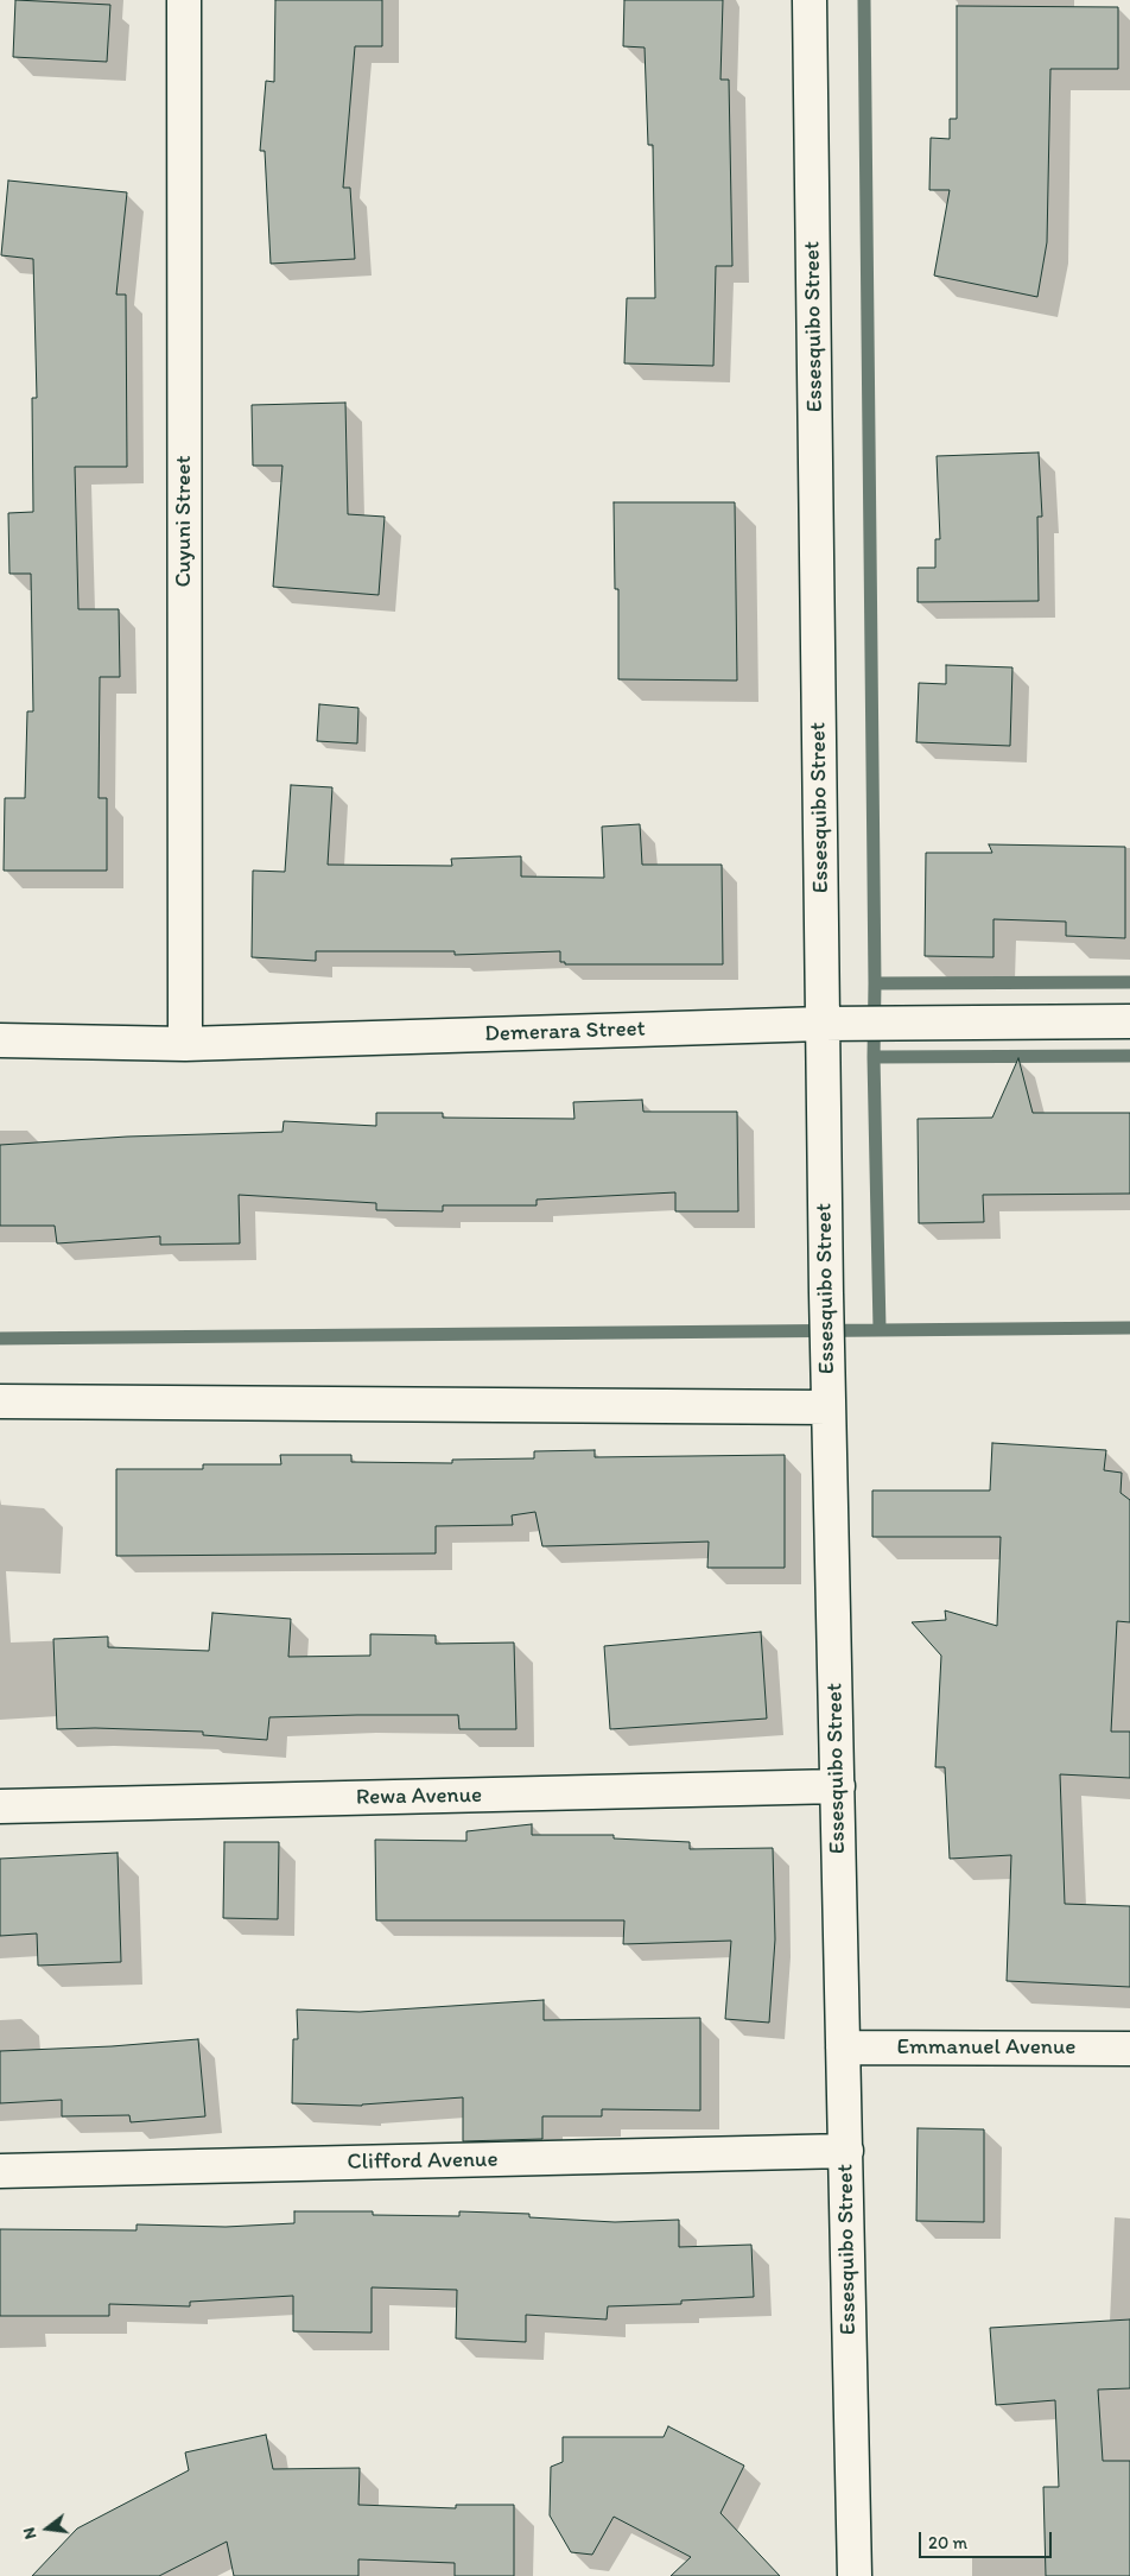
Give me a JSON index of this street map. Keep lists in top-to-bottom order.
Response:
{
  "streets": {
    "street": [
      "Essesquibo Street",
      "Cuyuni Street",
      "Demerara Street",
      "Rewa Avenue",
      "Emmanuel Avenue",
      "Clifford Avenue"
    ]
  },
  "crossings": [
    ["Essesquibo Street", "Demerara Street"],
    ["Essesquibo Street", "Rewa Avenue"],
    ["Essesquibo Street", "Emmanuel Avenue"],
    ["Essesquibo Street", "Clifford Avenue"],
    ["Cuyuni Street", "Demerara Street"]
  ],
  "scale_bar": "20 m",
  "north": "left"
}
